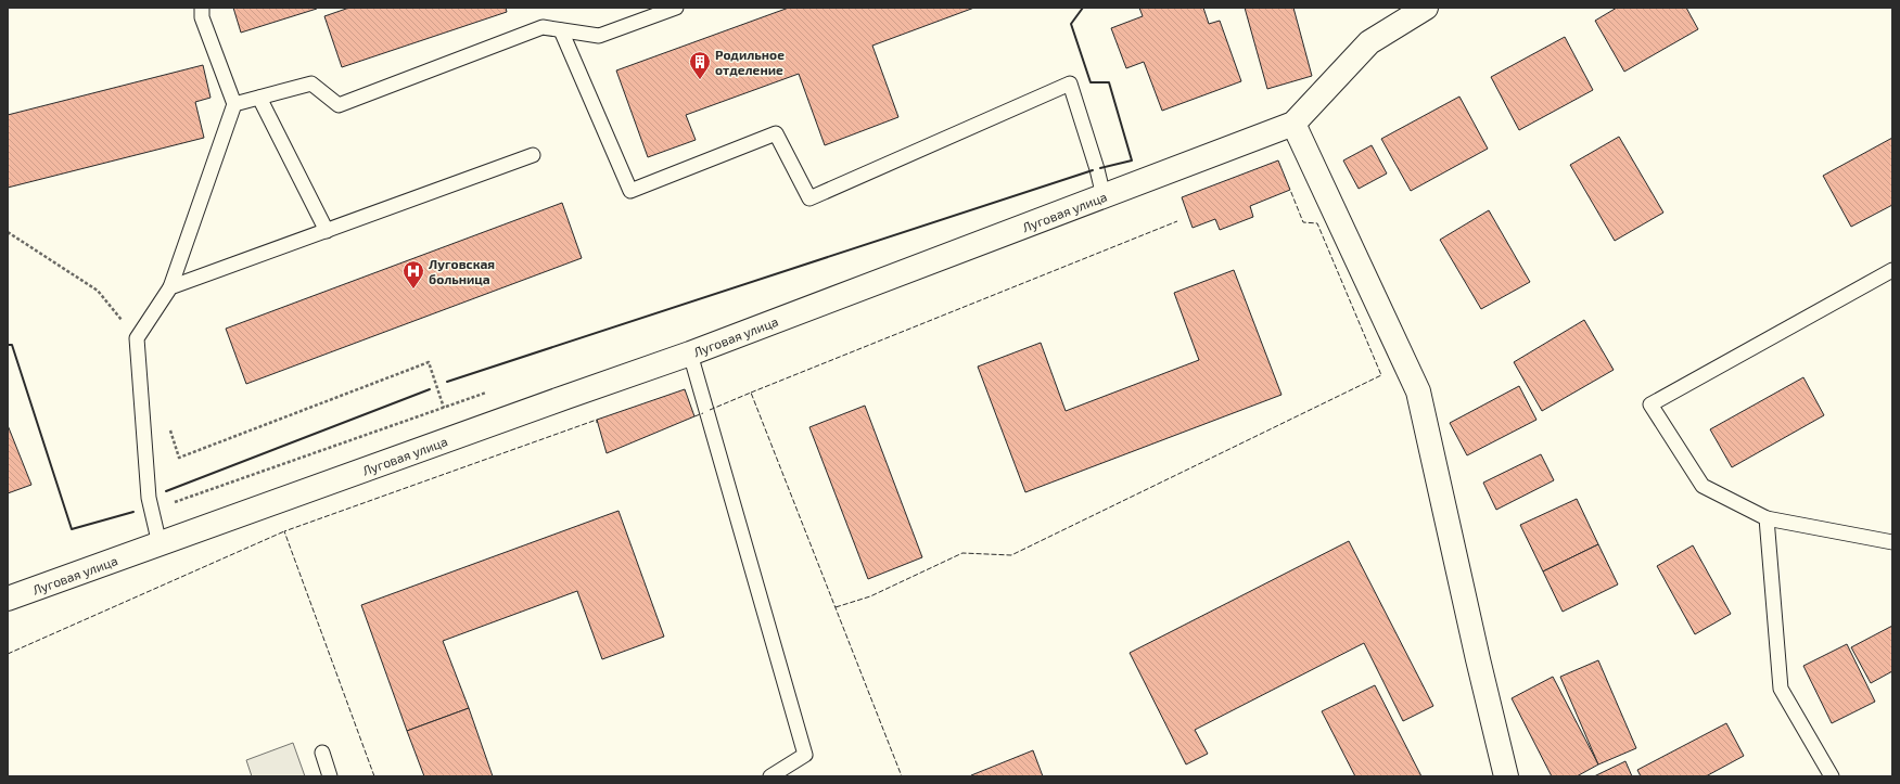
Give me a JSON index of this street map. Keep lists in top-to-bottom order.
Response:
{
  "streets": {
    "main road": ["Луговая улица"]
  },
  "places": {
    "building": ["Родильное отделение"],
    "hospital": ["Луговская больница"]
  }
}
